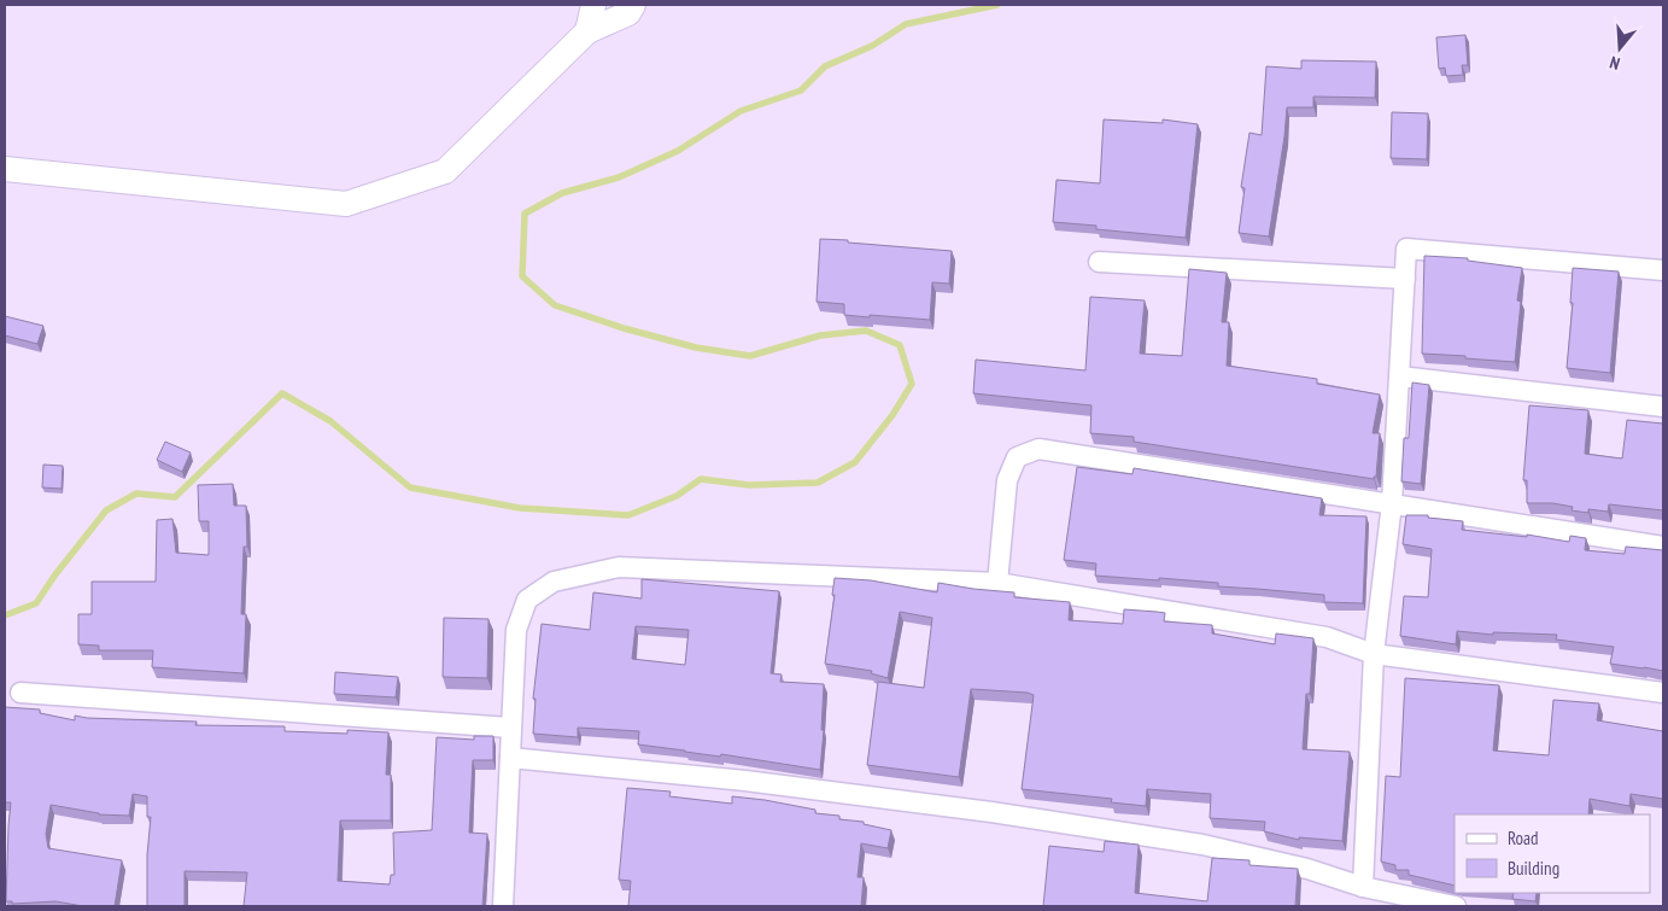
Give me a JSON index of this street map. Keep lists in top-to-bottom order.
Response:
{
  "legend": ["Road", "Building"],
  "north": "bottom"
}
